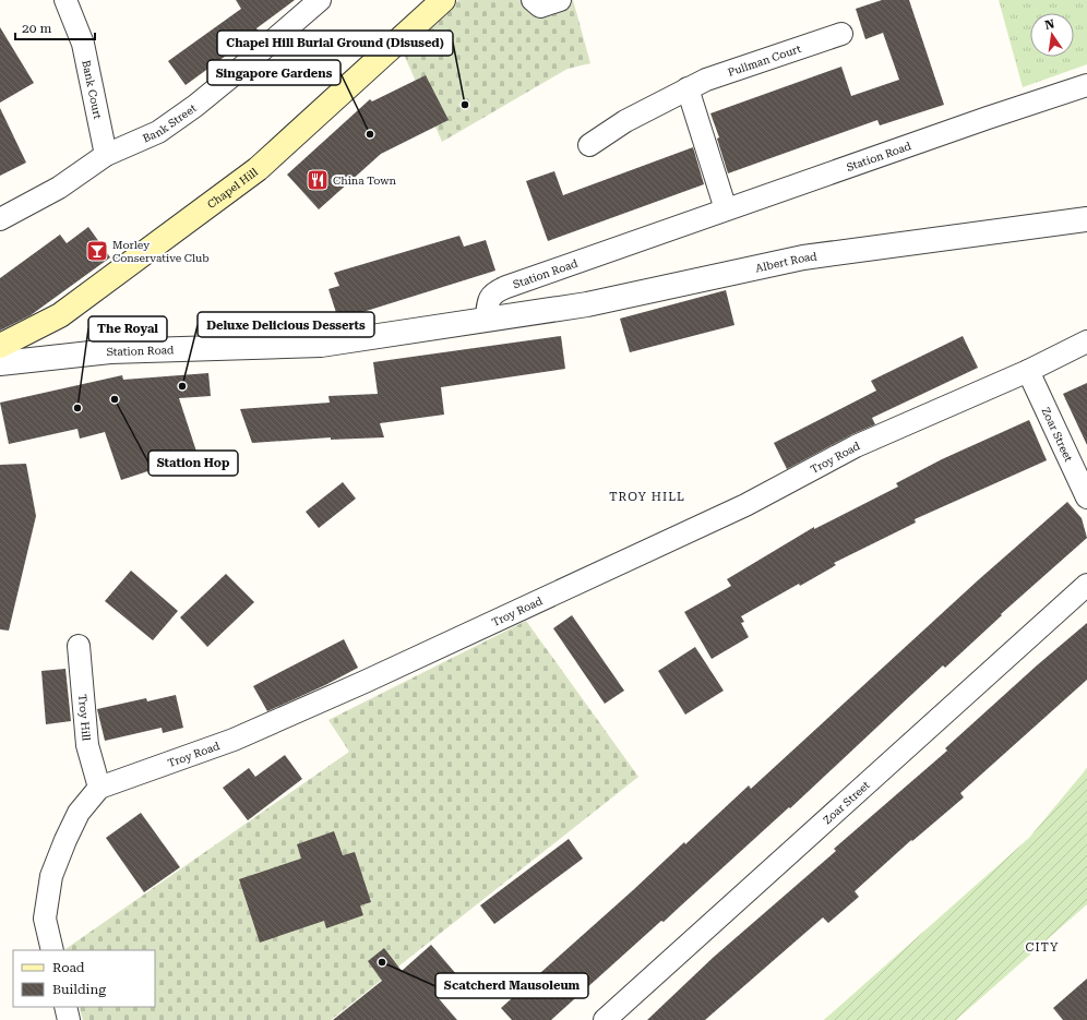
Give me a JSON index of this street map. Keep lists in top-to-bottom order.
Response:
{
  "streets": {
    "main road": ["Chapel Hill"],
    "street": [
      "Pullman Court",
      "Bank Court",
      "Bank Street",
      "Station Road",
      "Albert Road",
      "Zoar Street",
      "Troy Road",
      "Troy Hill"
    ]
  },
  "crossings": [
    ["Bank Court", "Bank Street"],
    ["Station Road", "Albert Road"],
    ["Zoar Street", "Troy Road"],
    ["Troy Road", "Troy Hill"]
  ],
  "districts": ["TROY HILL", "CITY"],
  "places": {
    "other": [
      "Chapel Hill Burial Ground (Disused)",
      "Singapore Gardens",
      "Deluxe Delicious Desserts",
      "Station Hop",
      "The Royal",
      "Scatcherd Mausoleum"
    ],
    "restaurant": ["China Town"],
    "bar": ["Morley Conservative Club"]
  },
  "legend": ["Road", "Building"],
  "scale_bar": "20 m",
  "north": "top"
}
